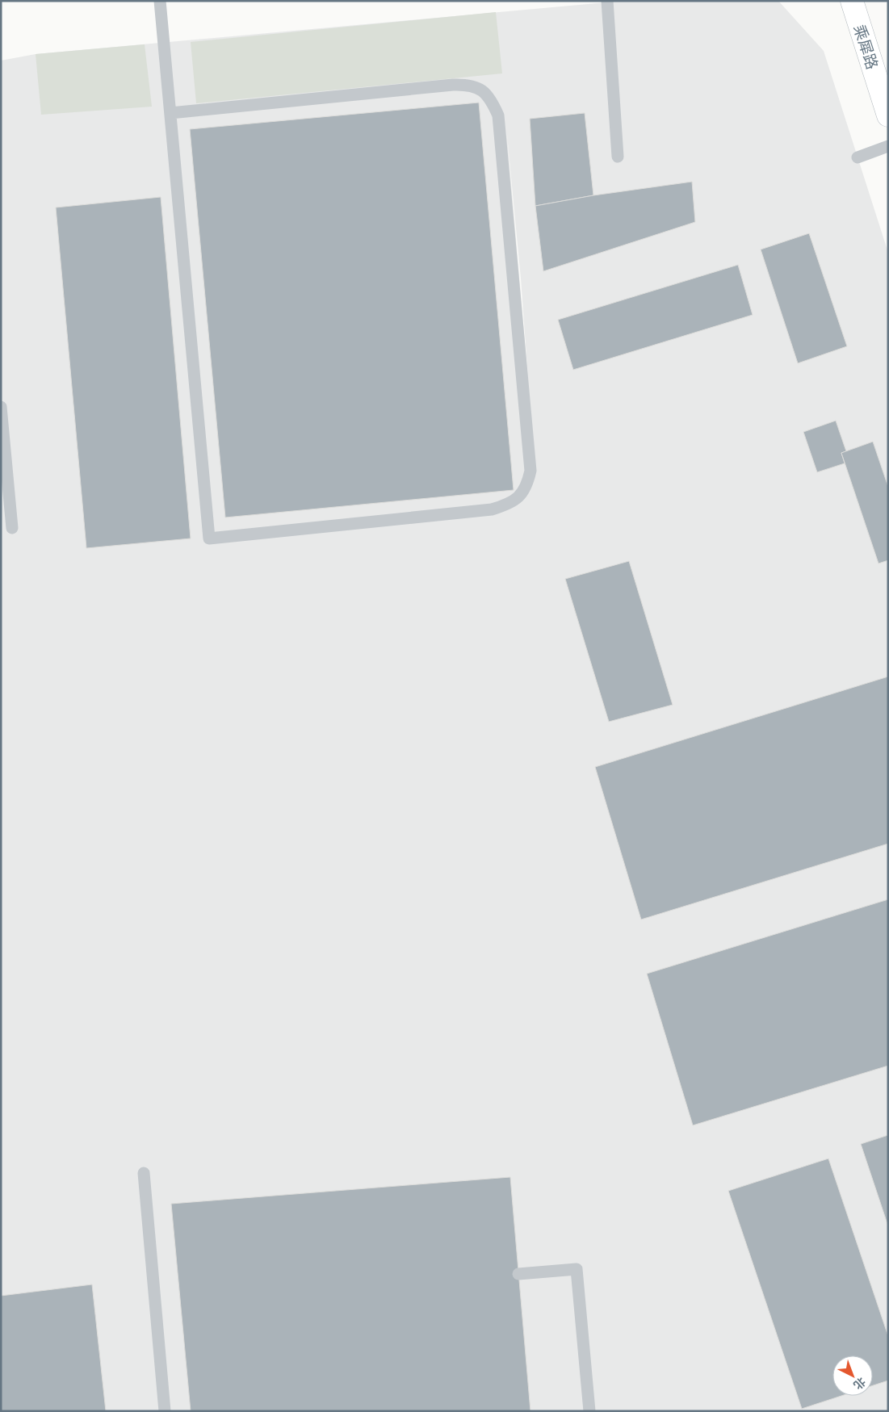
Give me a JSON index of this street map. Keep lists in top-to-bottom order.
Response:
{
  "streets": {
    "main road": ["乘犀路"]
  },
  "north": "bottom right"
}
